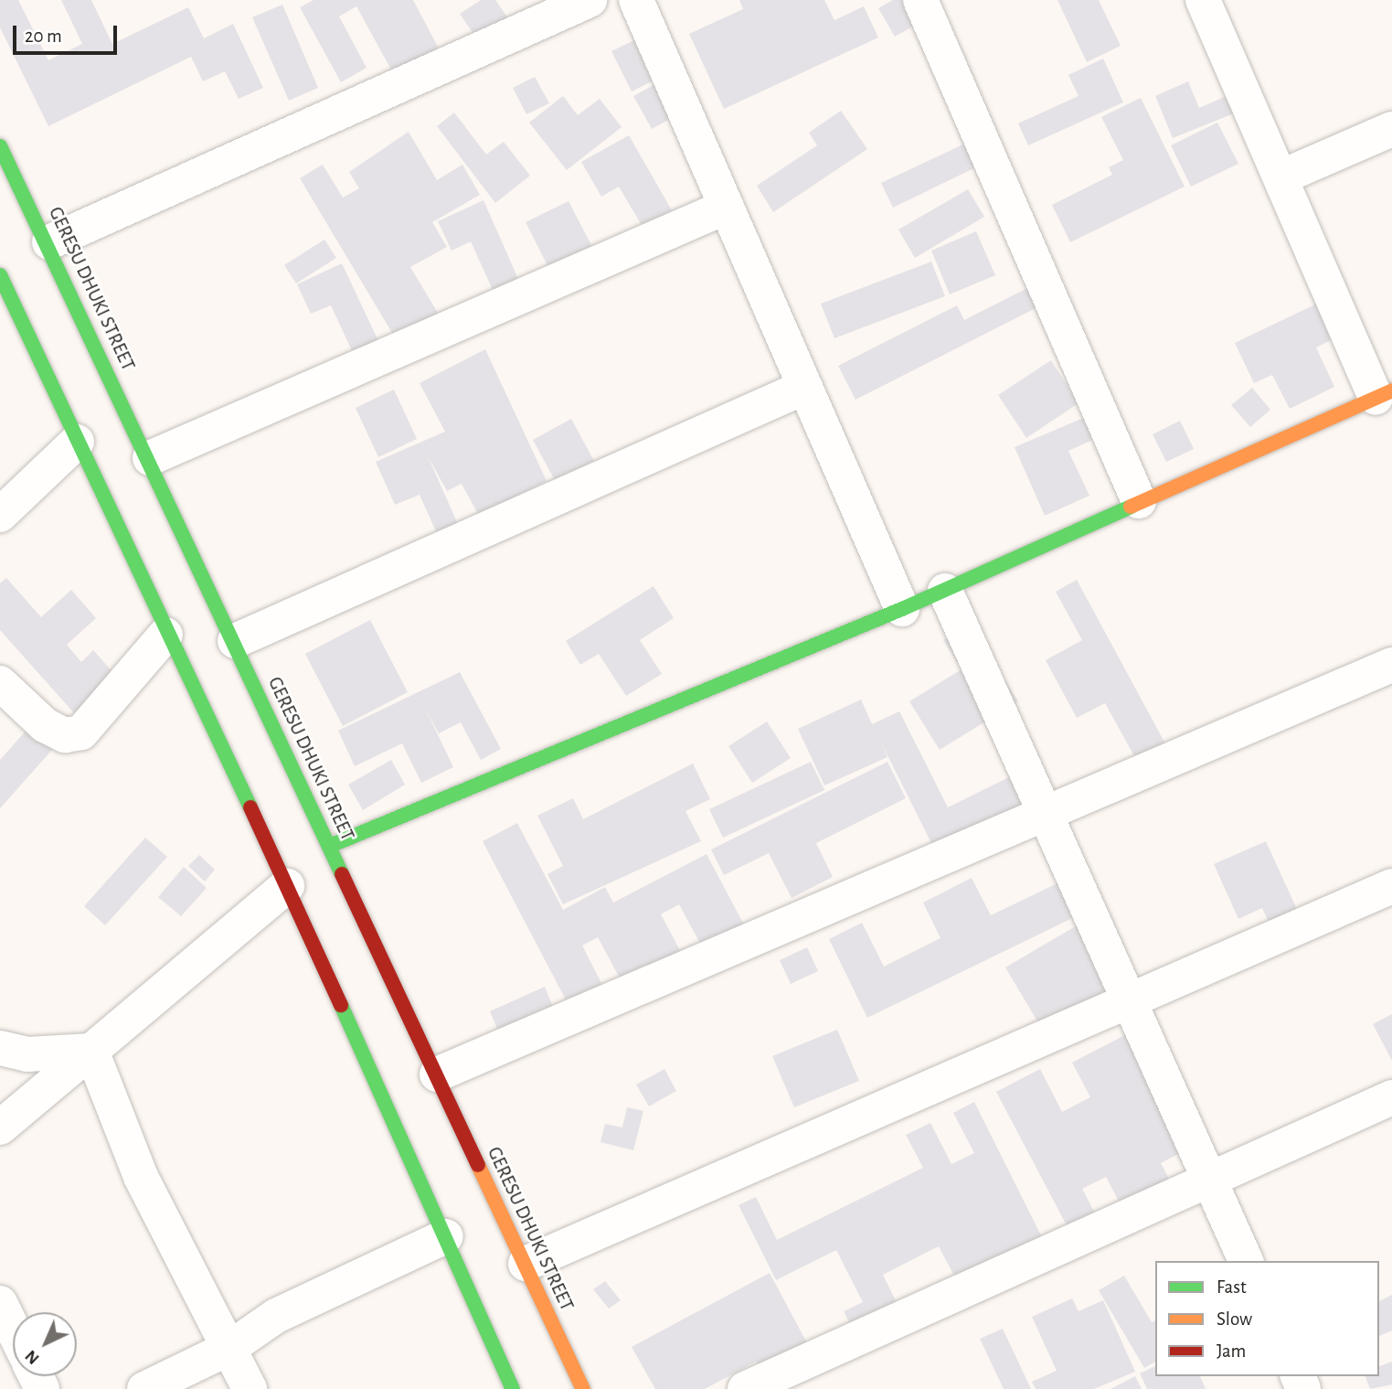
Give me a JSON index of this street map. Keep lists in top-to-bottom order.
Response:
{
  "streets": {
    "main road": ["GERESU DHUKI STREET"]
  },
  "legend": ["Fast", "Slow", "Jam"],
  "scale_bar": "20 m",
  "north": "bottom left"
}
